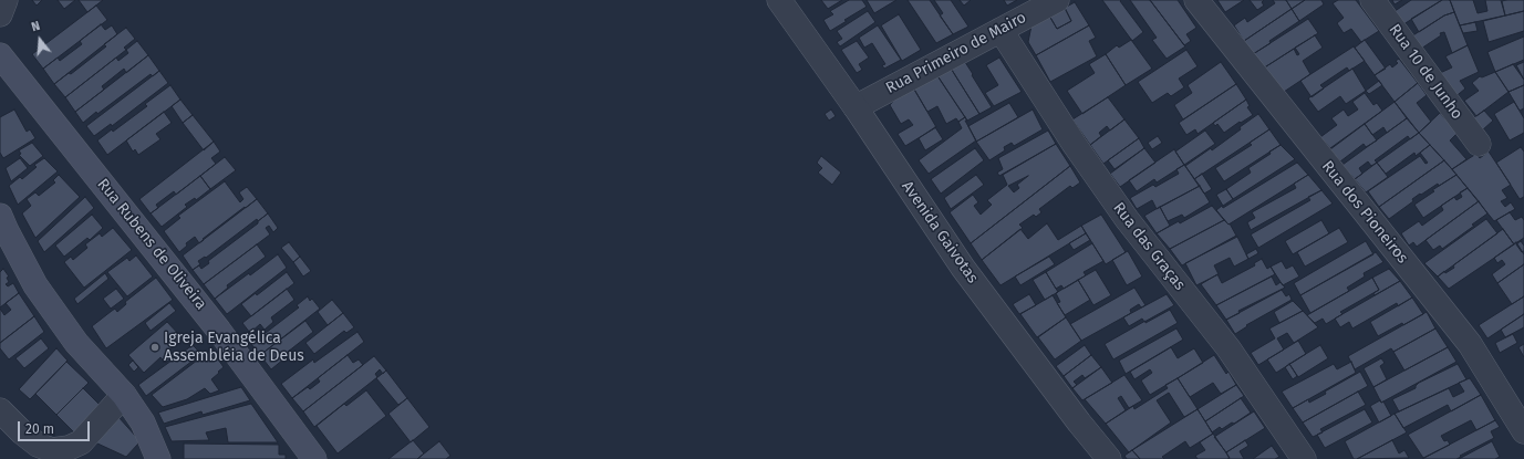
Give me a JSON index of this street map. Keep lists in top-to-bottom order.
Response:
{
  "streets": {
    "main road": ["Rua Rubens de Oliveira"],
    "street": [
      "Rua Primeiro de Mairo",
      "Rua 10 de Junho",
      "Rua dos Pioneiros",
      "Avenida Gaivotas",
      "Rua das Graças"
    ]
  },
  "crossings": [
    ["Rua Primeiro de Mairo", "Avenida Gaivotas"],
    ["Rua Primeiro de Mairo", "Rua das Graças"]
  ],
  "places": ["Igreja Evangélica Assembléia de Deus"],
  "scale_bar": "20 m",
  "north": "top"
}
